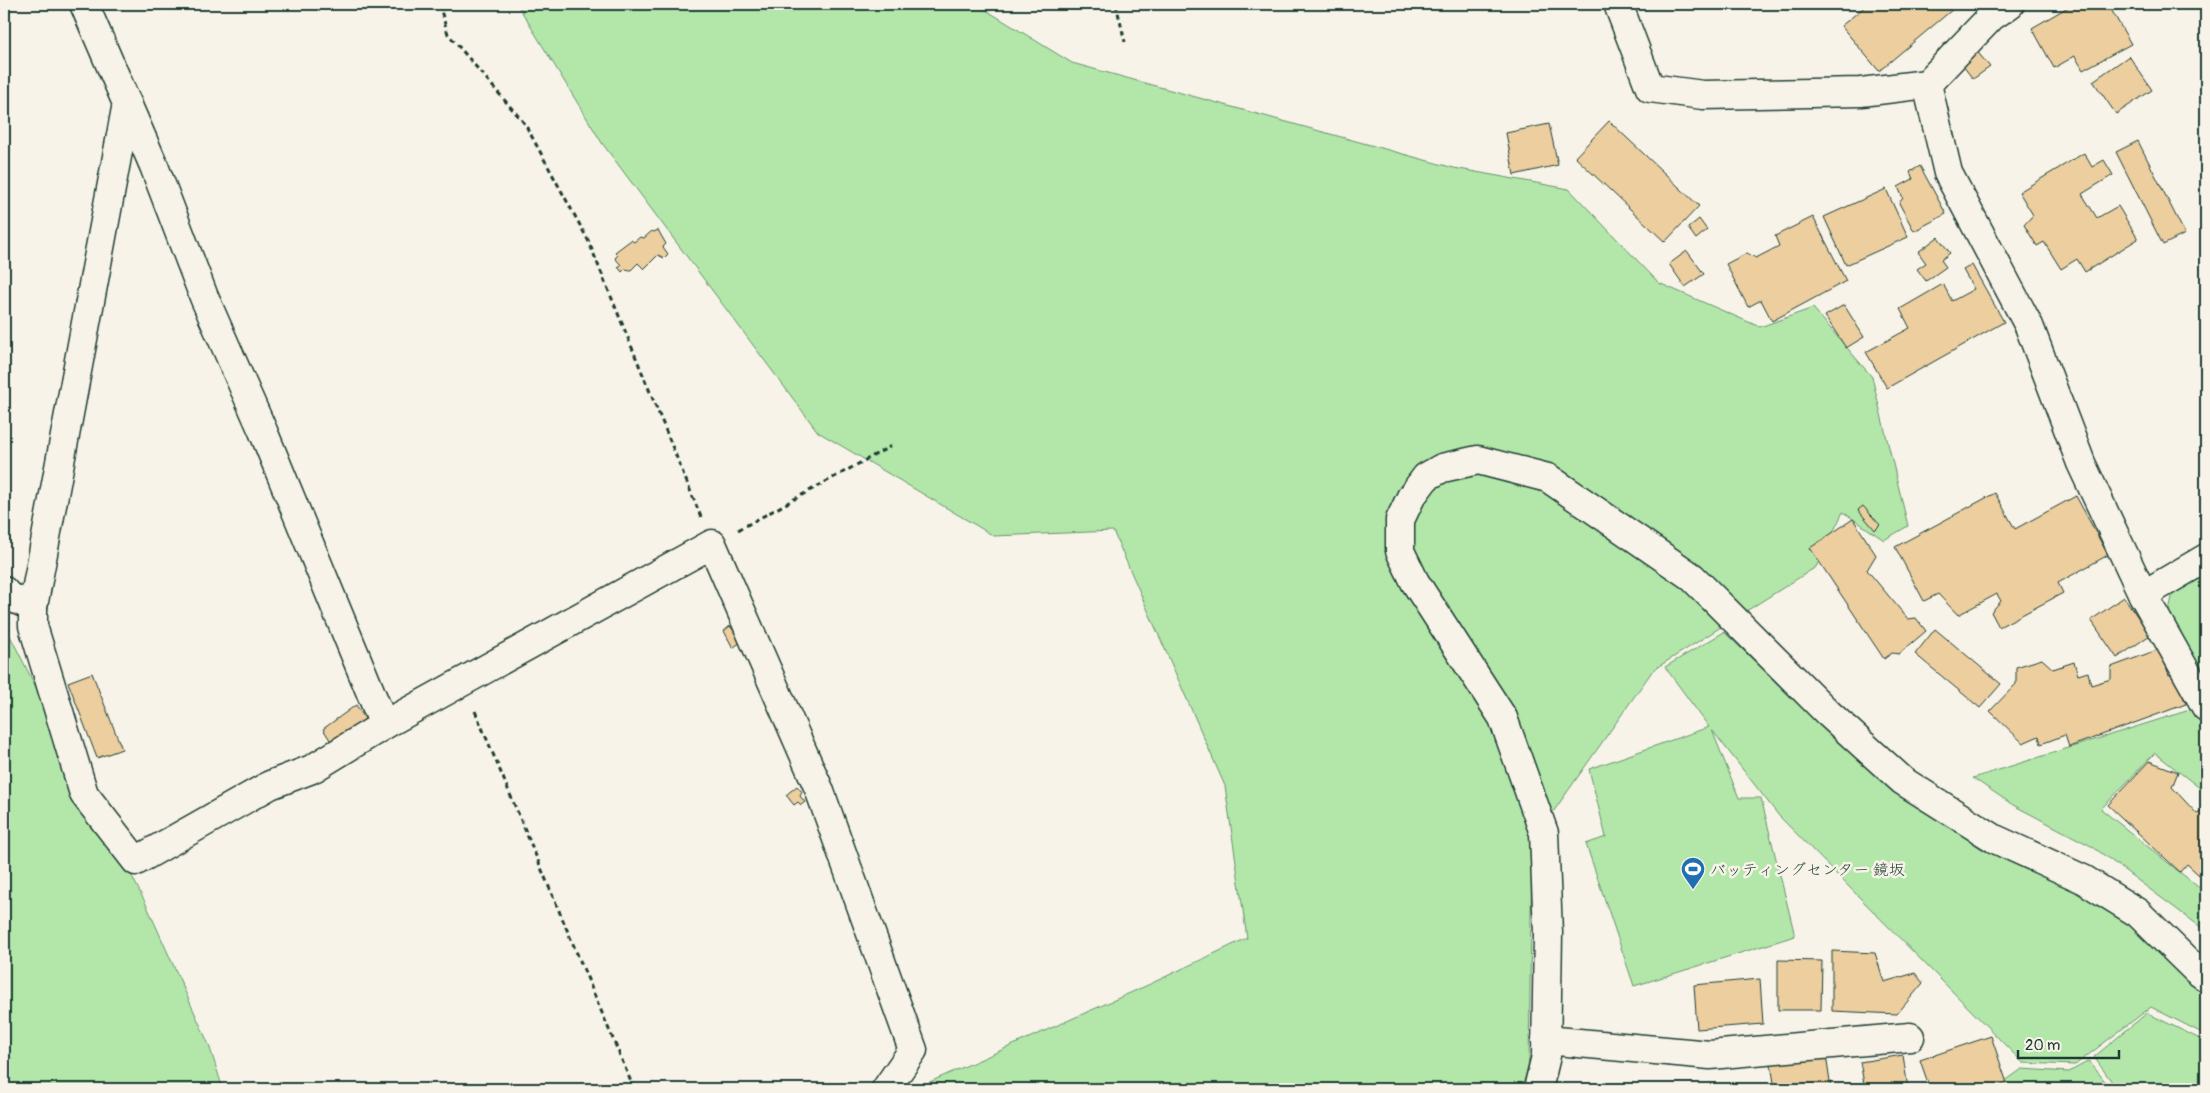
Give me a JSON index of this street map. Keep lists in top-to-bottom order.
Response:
{
  "places": {
    "sports": ["バッティングセンター 鏡坂"]
  },
  "scale_bar": "20 m"
}
